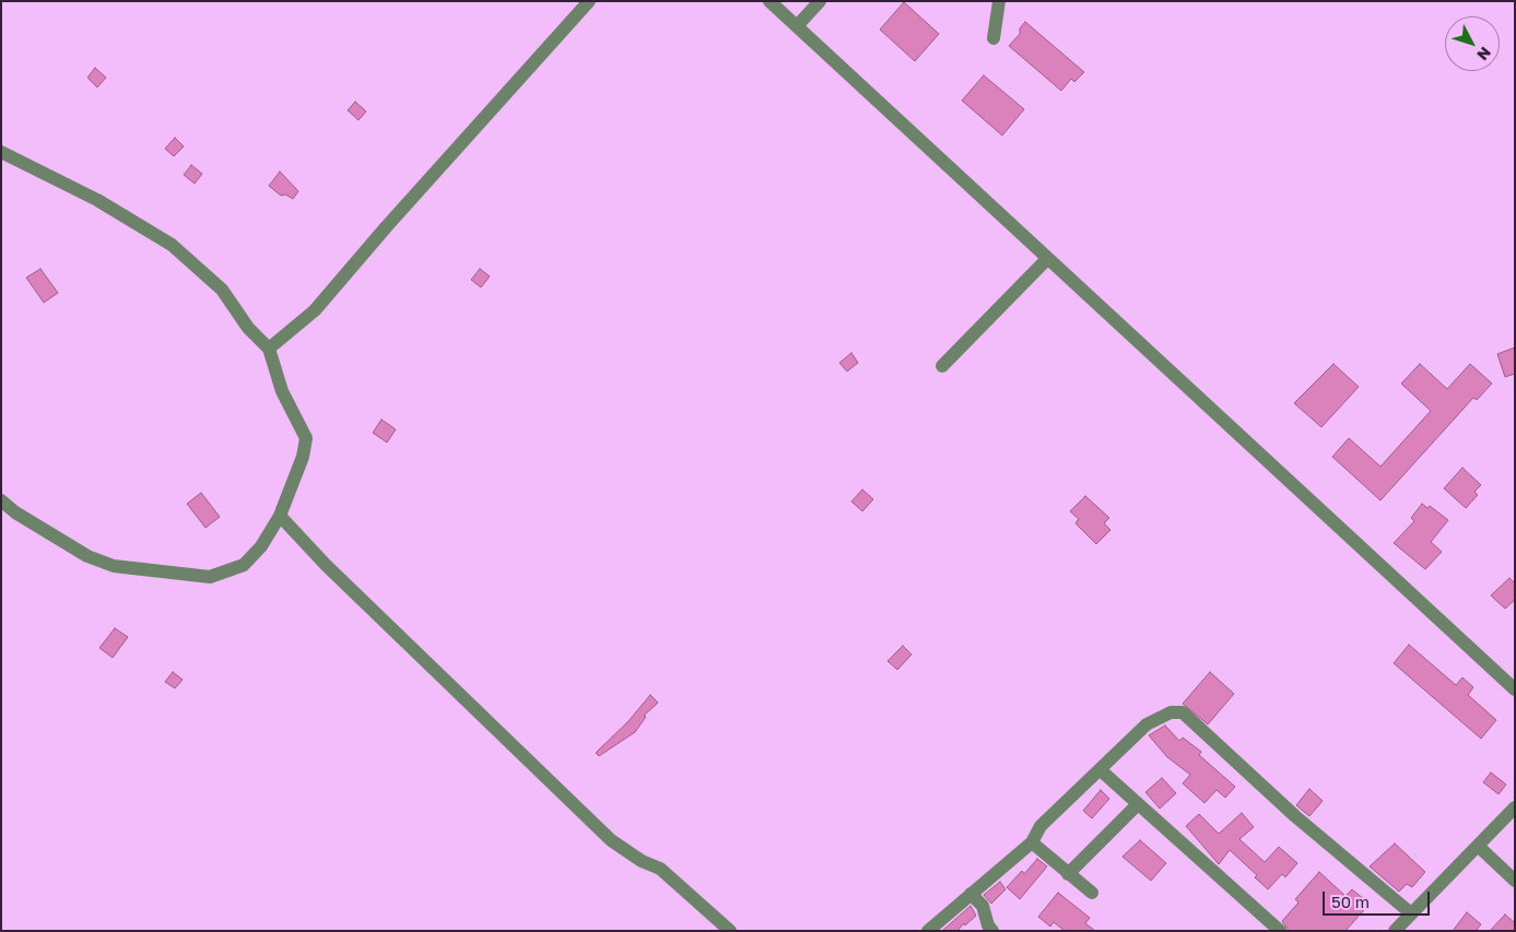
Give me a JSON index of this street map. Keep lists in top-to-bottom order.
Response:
{
  "scale_bar": "50 m",
  "north": "bottom right"
}
